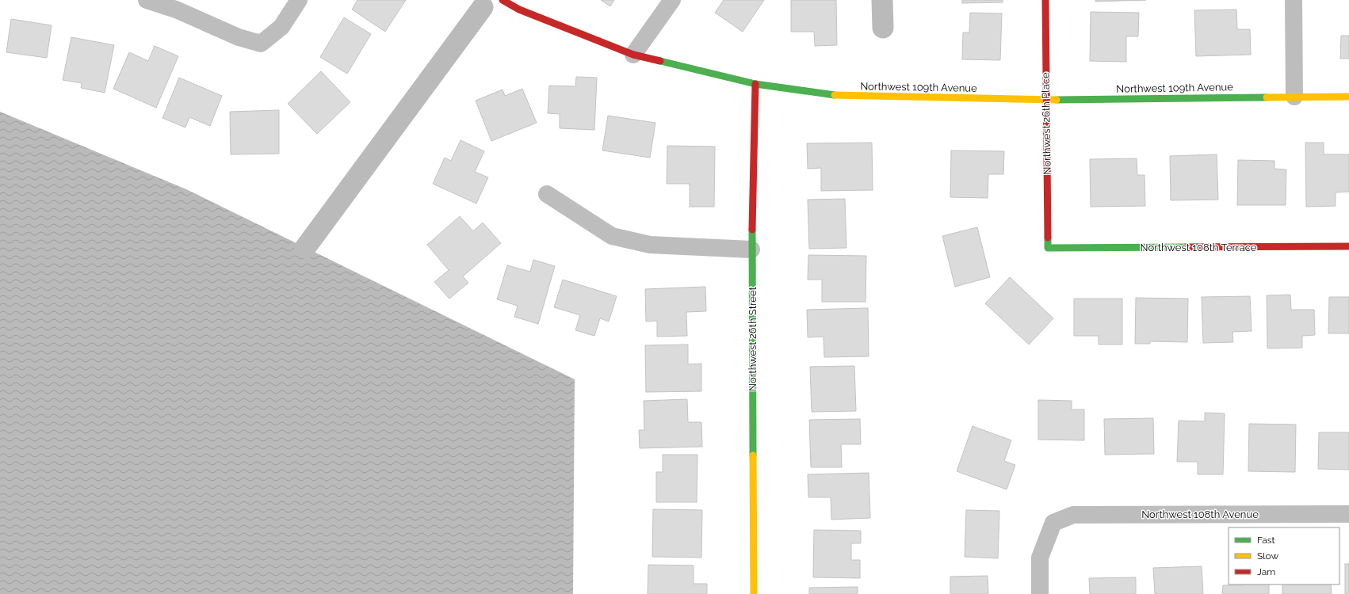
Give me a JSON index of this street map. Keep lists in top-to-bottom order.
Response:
{
  "streets": {
    "street": [
      "Northwest 109th Avenue",
      "Northwest 26th Place",
      "Northwest 108th Terrace",
      "Northwest 26th Street",
      "Northwest 108th Avenue"
    ]
  },
  "crossings": [
    ["Northwest 109th Avenue", "Northwest 26th Place"],
    ["Northwest 109th Avenue", "Northwest 26th Street"],
    ["Northwest 26th Place", "Northwest 108th Terrace"]
  ],
  "legend": ["Fast", "Slow", "Jam"]
}
